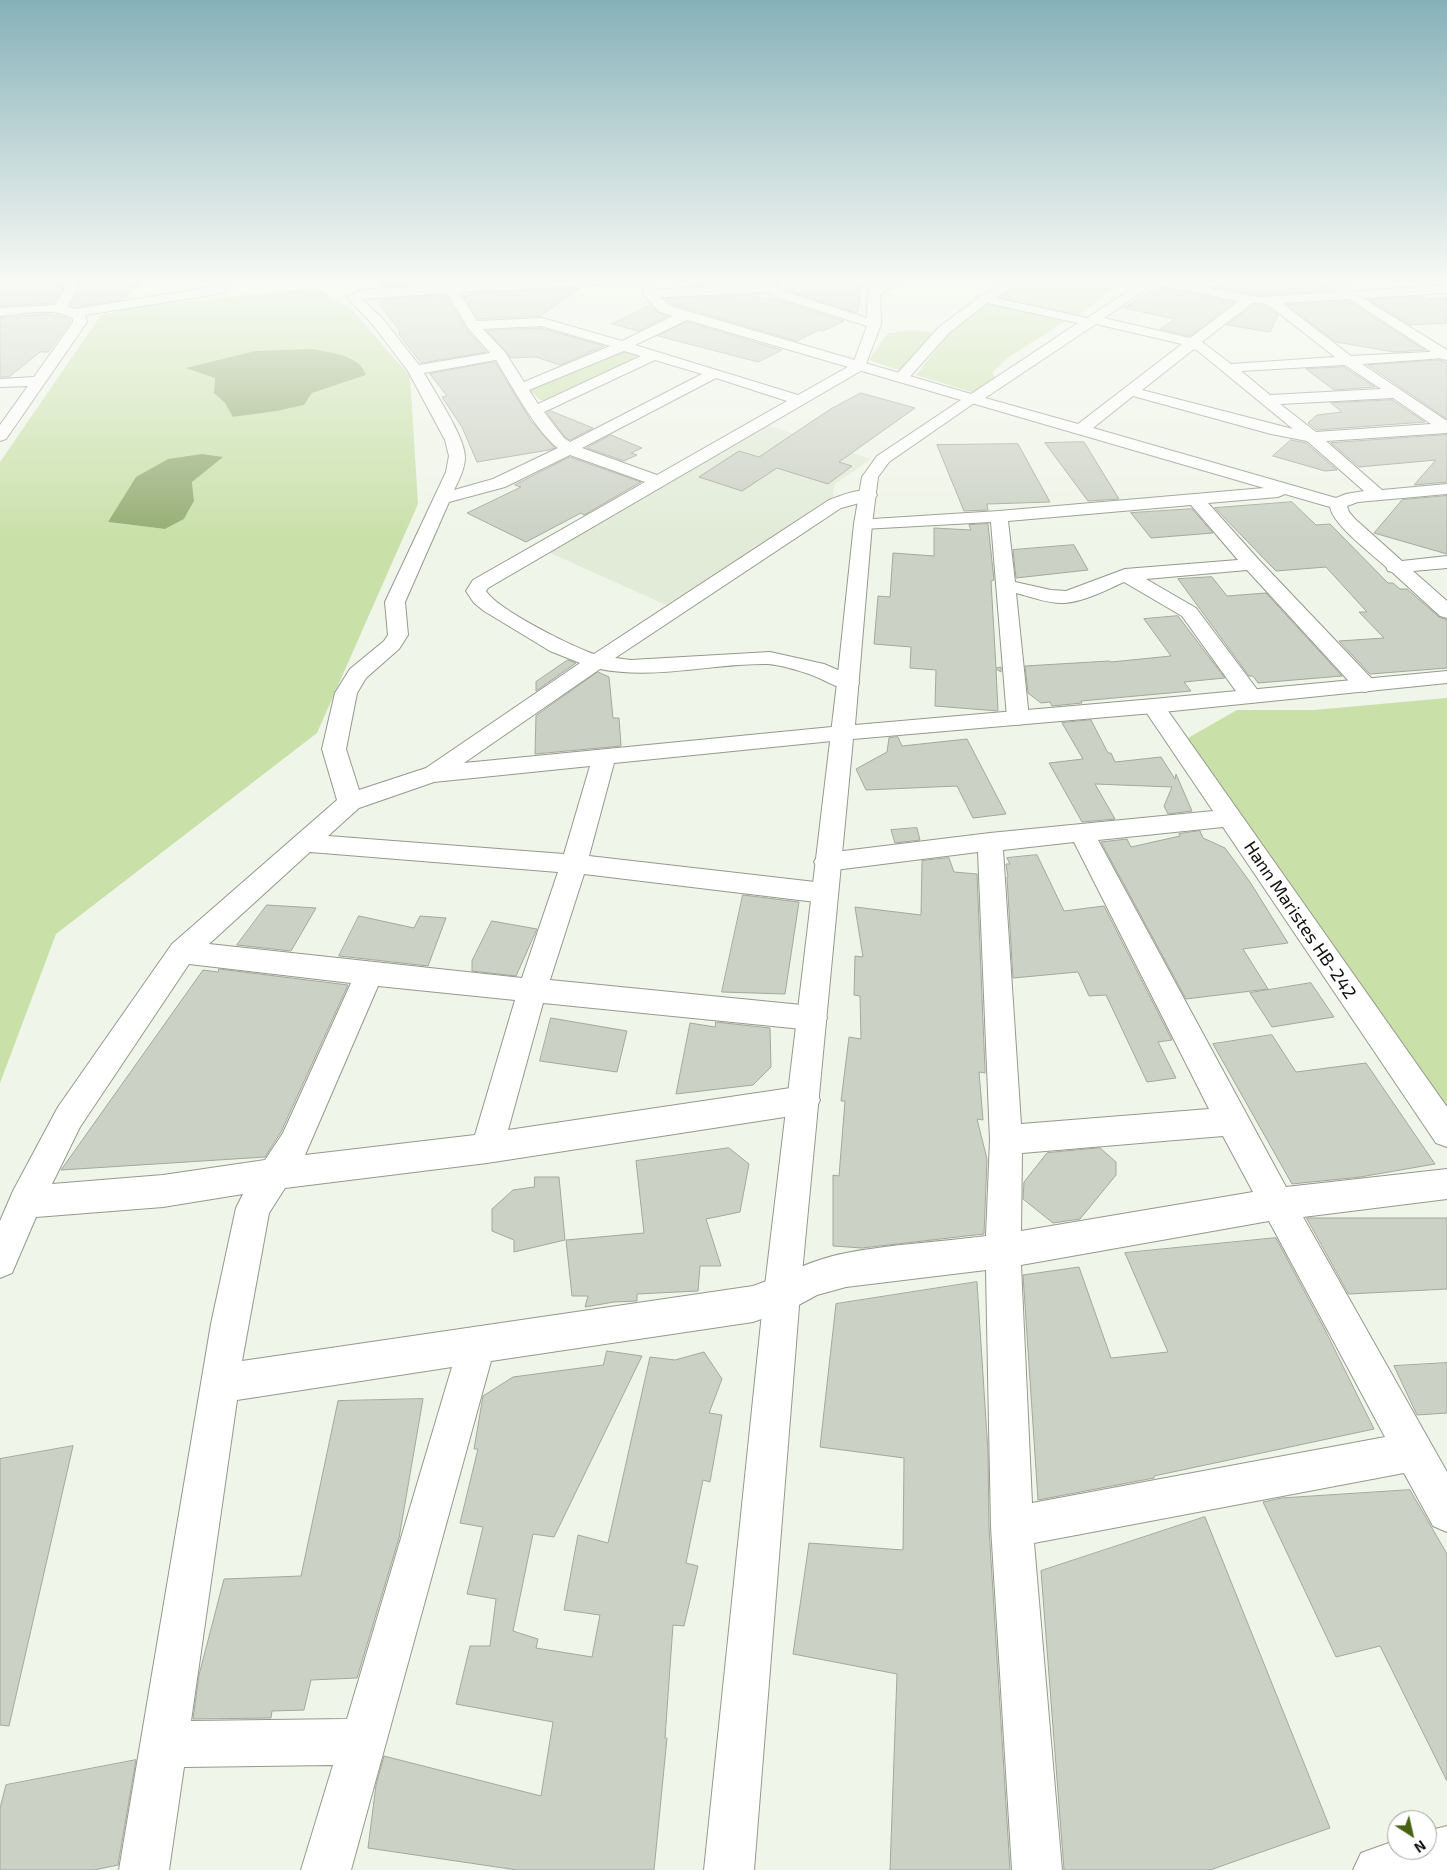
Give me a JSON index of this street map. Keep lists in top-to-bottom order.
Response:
{
  "streets": {
    "street": ["Hann Maristes HB-242"]
  },
  "north": "bottom right"
}
